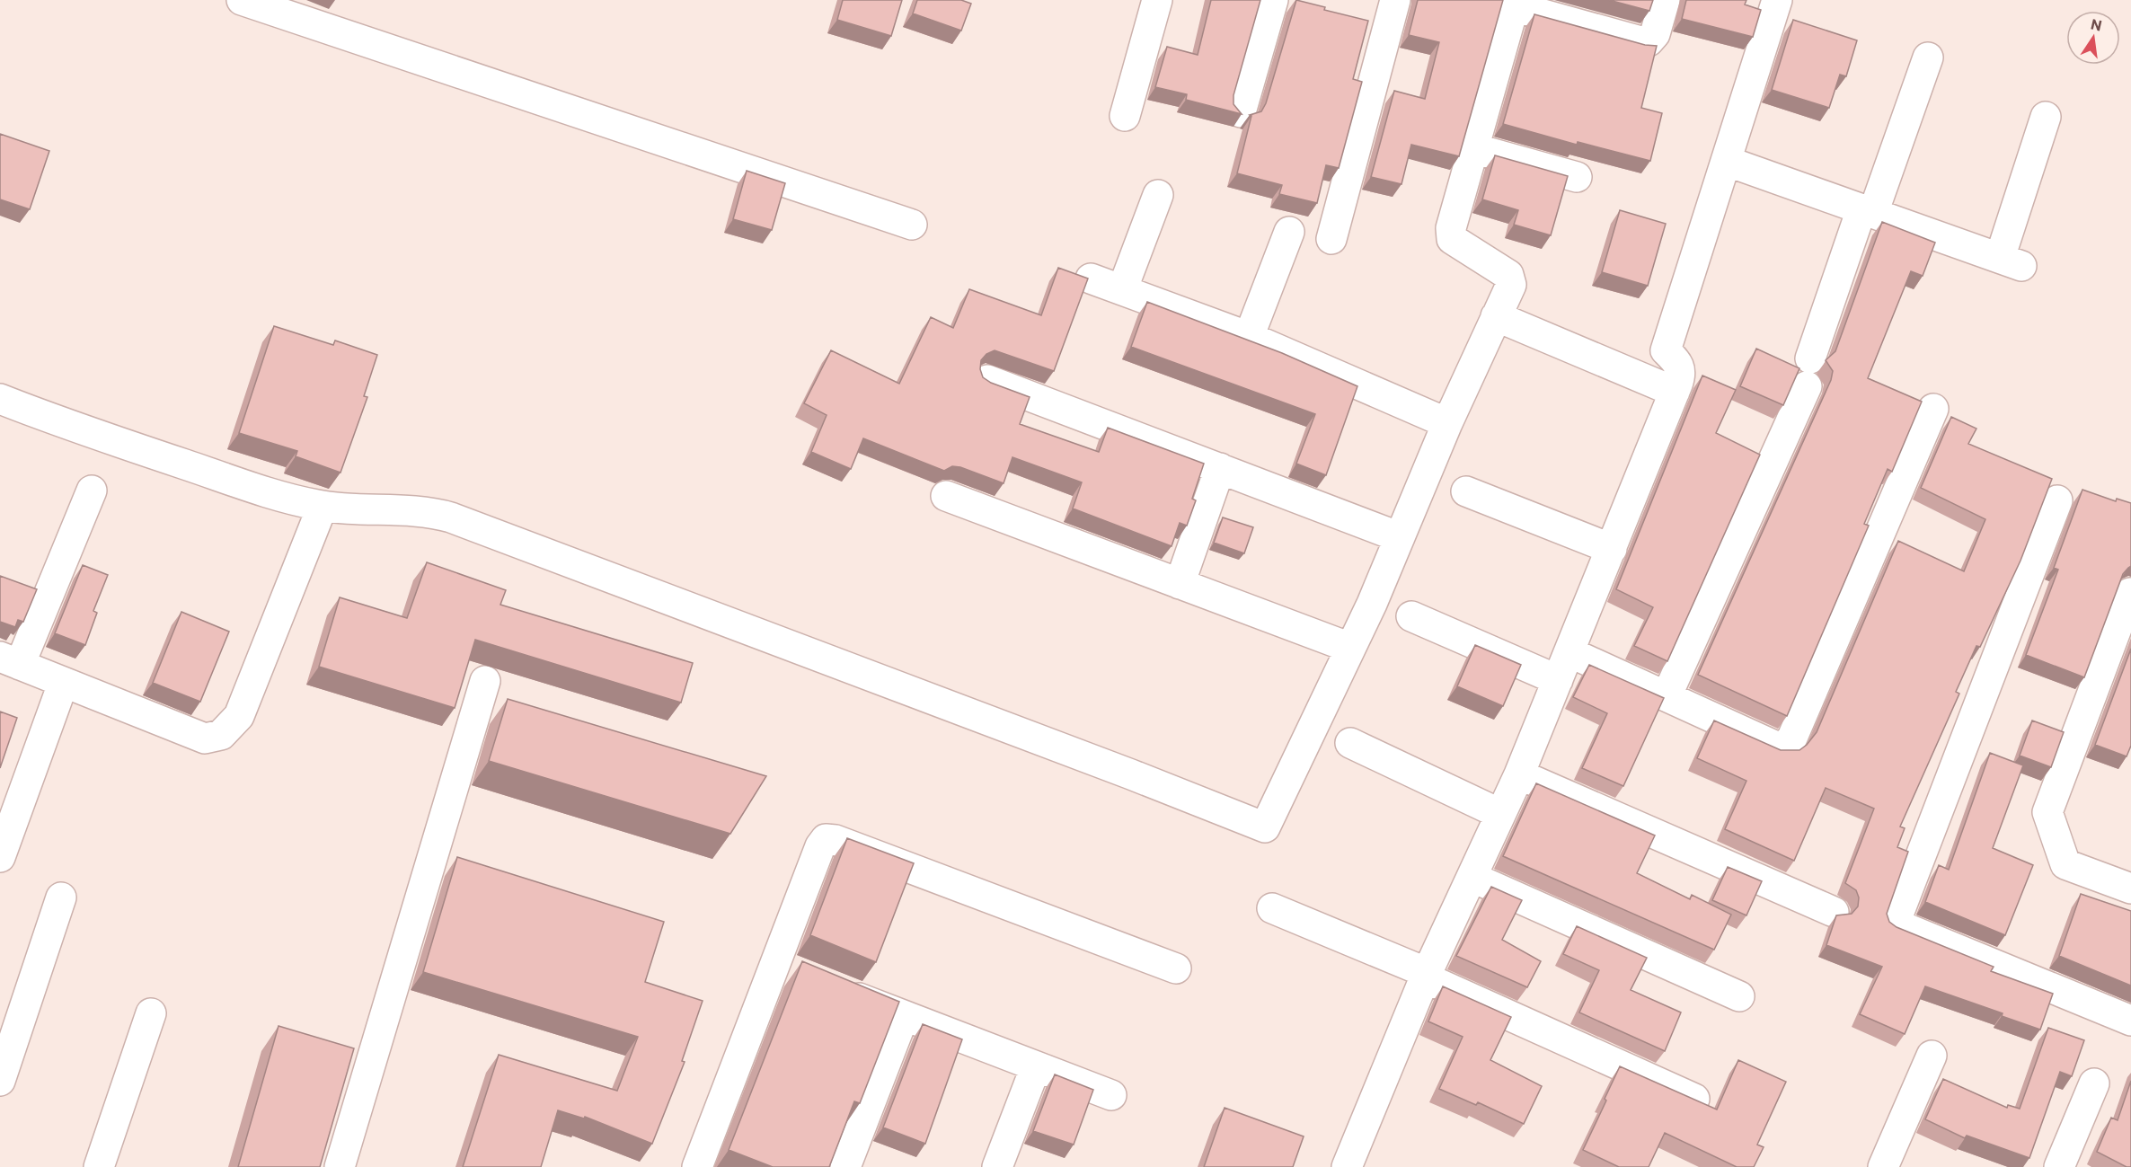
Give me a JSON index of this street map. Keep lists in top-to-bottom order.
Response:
{
  "north": "top"
}
